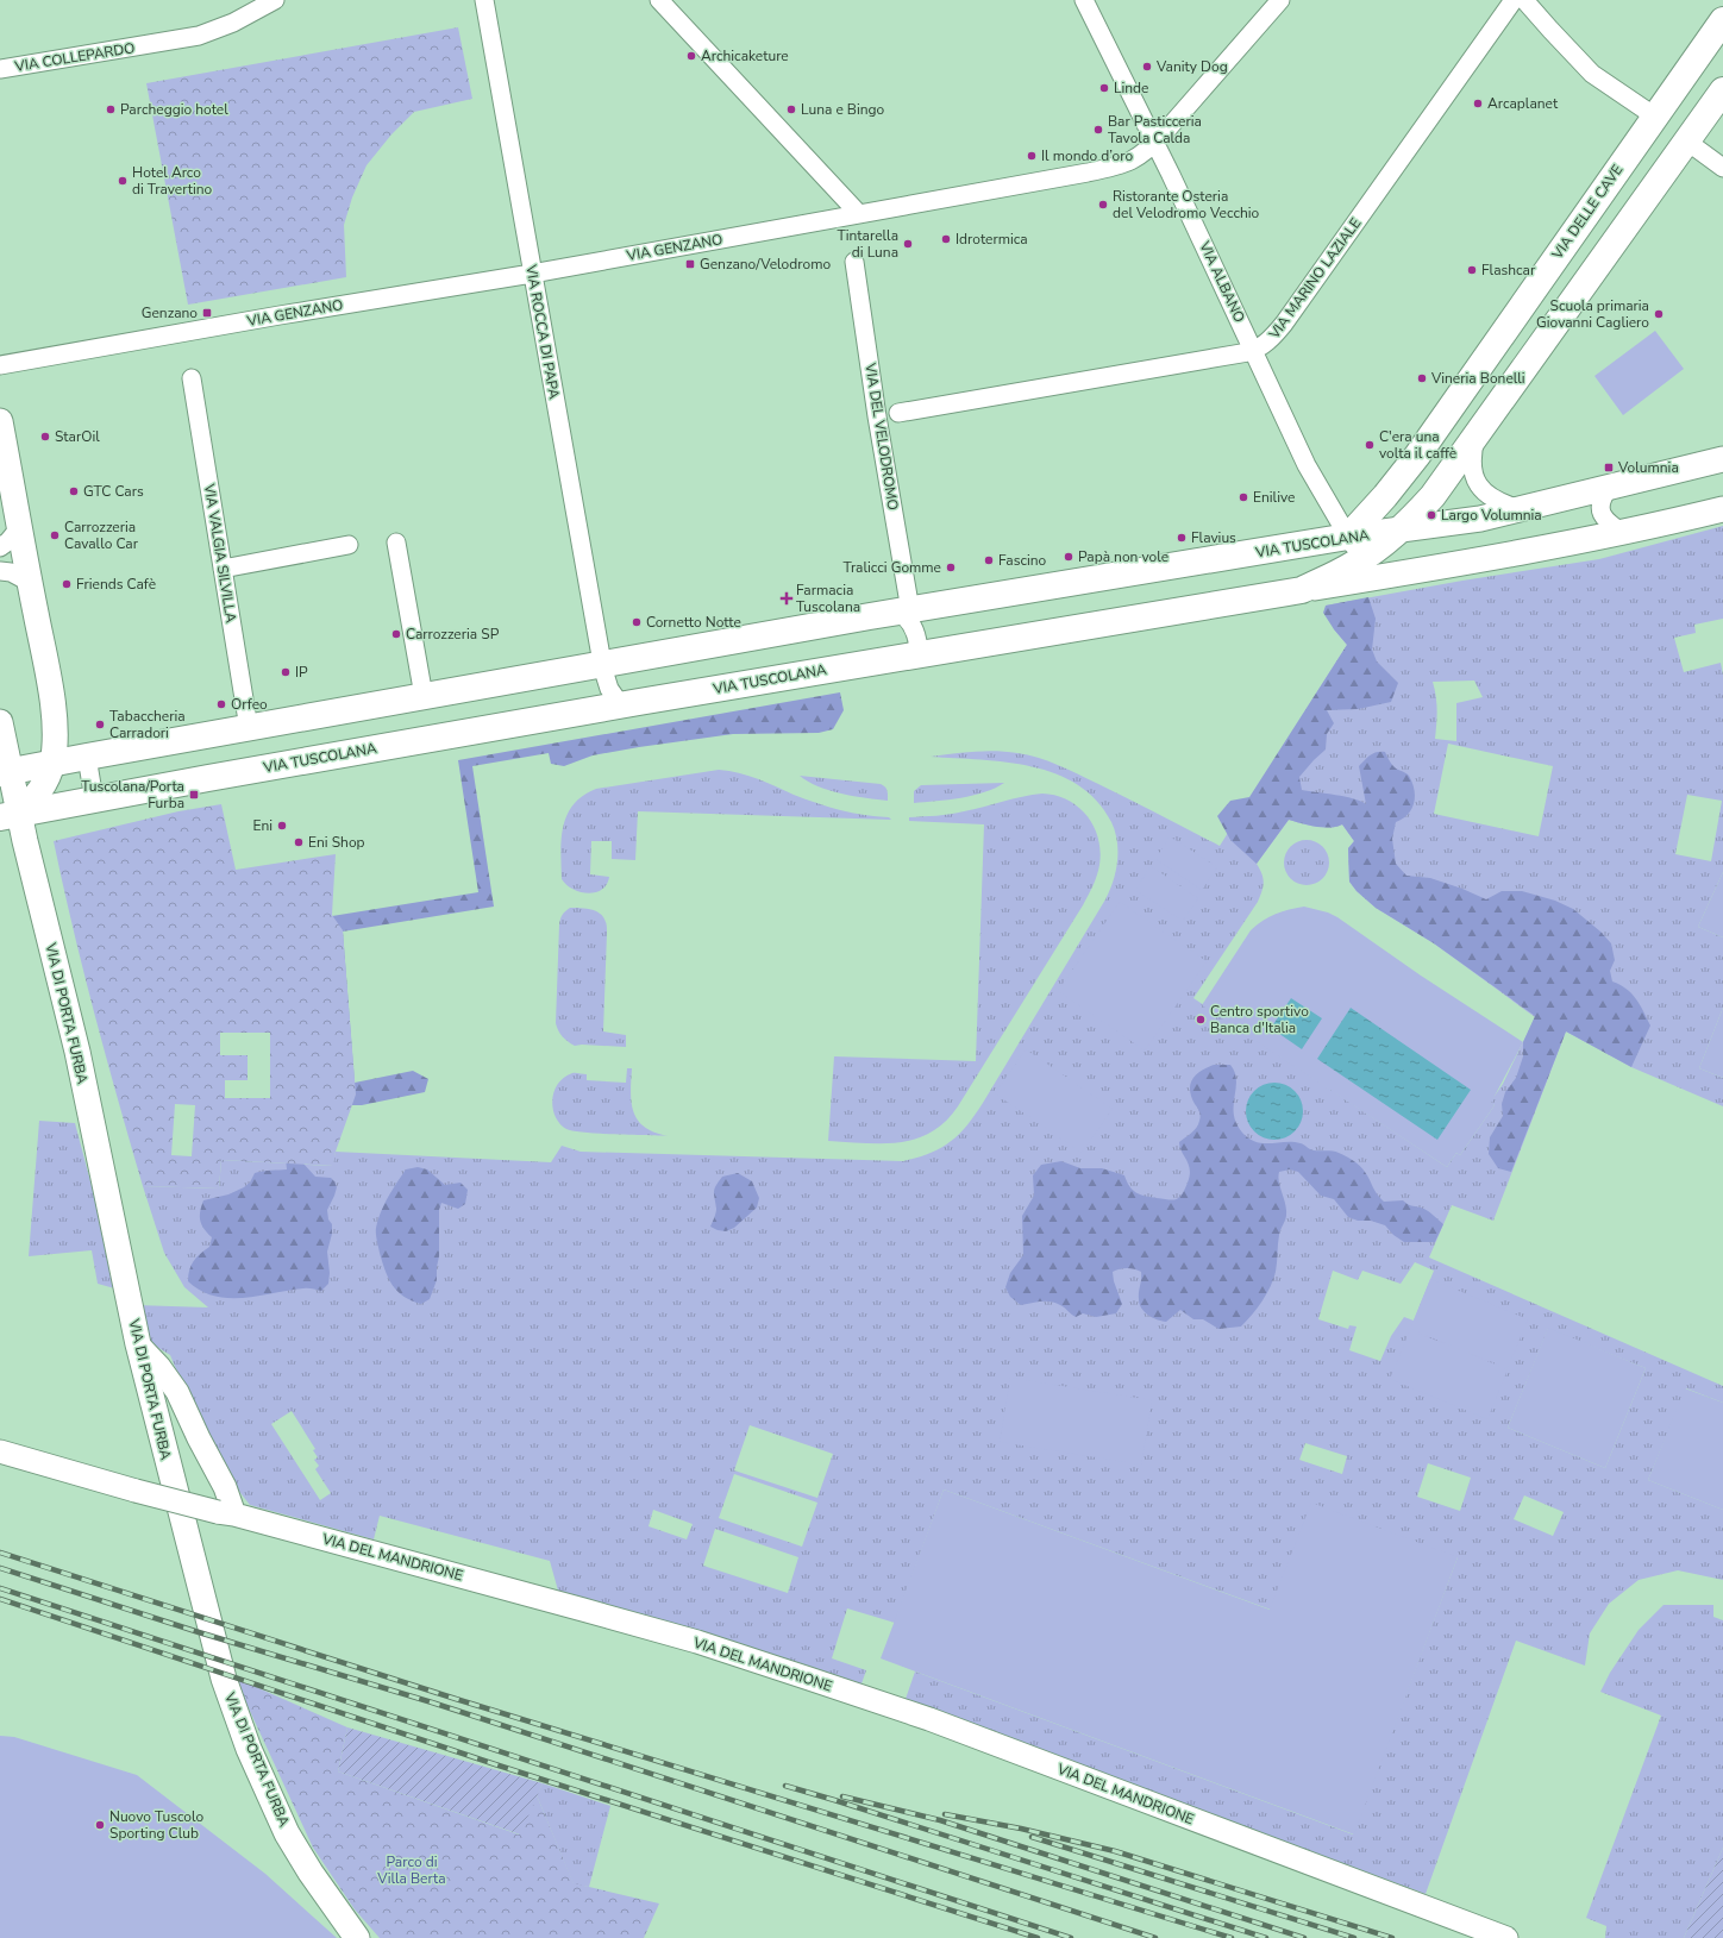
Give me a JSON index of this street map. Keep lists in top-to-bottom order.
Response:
{
  "streets": {
    "main road": ["VIA DELLE CAVE", "VIA TUSCOLANA", "VIA DI PORTA FURBA"],
    "street": [
      "VIA COLLEPARDO",
      "VIA GENZANO",
      "VIA MARINO LAZIALE",
      "VIA ALBANO",
      "VIA ROCCA DI PAPA",
      "VIA DEL VELODROMO",
      "VIA VALGIA SILVILLA",
      "VIA DEL MANDRIONE"
    ]
  },
  "crossings": [
    ["VIA DELLE CAVE", "VIA ALBANO"],
    ["VIA DELLE CAVE", "VIA TUSCOLANA"],
    ["VIA GENZANO", "VIA ALBANO"],
    ["VIA GENZANO", "VIA ROCCA DI PAPA"],
    ["VIA MARINO LAZIALE", "VIA ALBANO"],
    ["VIA ALBANO", "VIA TUSCOLANA"],
    ["VIA ROCCA DI PAPA", "VIA TUSCOLANA"],
    ["VIA DEL VELODROMO", "VIA TUSCOLANA"],
    ["VIA TUSCOLANA", "VIA VALGIA SILVILLA"],
    ["VIA TUSCOLANA", "VIA DI PORTA FURBA"]
  ],
  "parks": ["Parco di Villa Berta"],
  "places": {
    "other": [
      "Archicaketure",
      "Vanity Dog",
      "Linde",
      "Arcaplanet",
      "Parcheggio hotel",
      "Luna e Bingo",
      "Bar Pasticceria Tavola Calda",
      "Il mondo d’oro",
      "Hotel Arco di Travertino",
      "Ristorante Osteria del Velodromo Vecchio",
      "Idrotermica",
      "Tintarella di Luna",
      "Flashcar",
      "Scuola primaria Giovanni Cagliero",
      "Vineria Bonelli",
      "StarOil",
      "C'era una volta il caffè",
      "GTC Cars",
      "Enilive",
      "Largo Volumnia",
      "Carrozzeria Cavallo Car",
      "Flavius",
      "Papà non vole",
      "Fascino",
      "Tralicci Gomme",
      "Friends Cafè",
      "Cornetto Notte",
      "Carrozzeria SP",
      "IP",
      "Orfeo",
      "Tabaccheria Carradori",
      "Eni",
      "Eni Shop",
      "Centro sportivo Banca d'Italia",
      "Nuovo Tuscolo Sporting Club"
    ],
    "transit": [
      "Genzano/Velodromo",
      "Genzano",
      "Volumnia",
      "Tuscolana/Porta Furba"
    ],
    "health": ["Farmacia Tuscolana"]
  }
}
